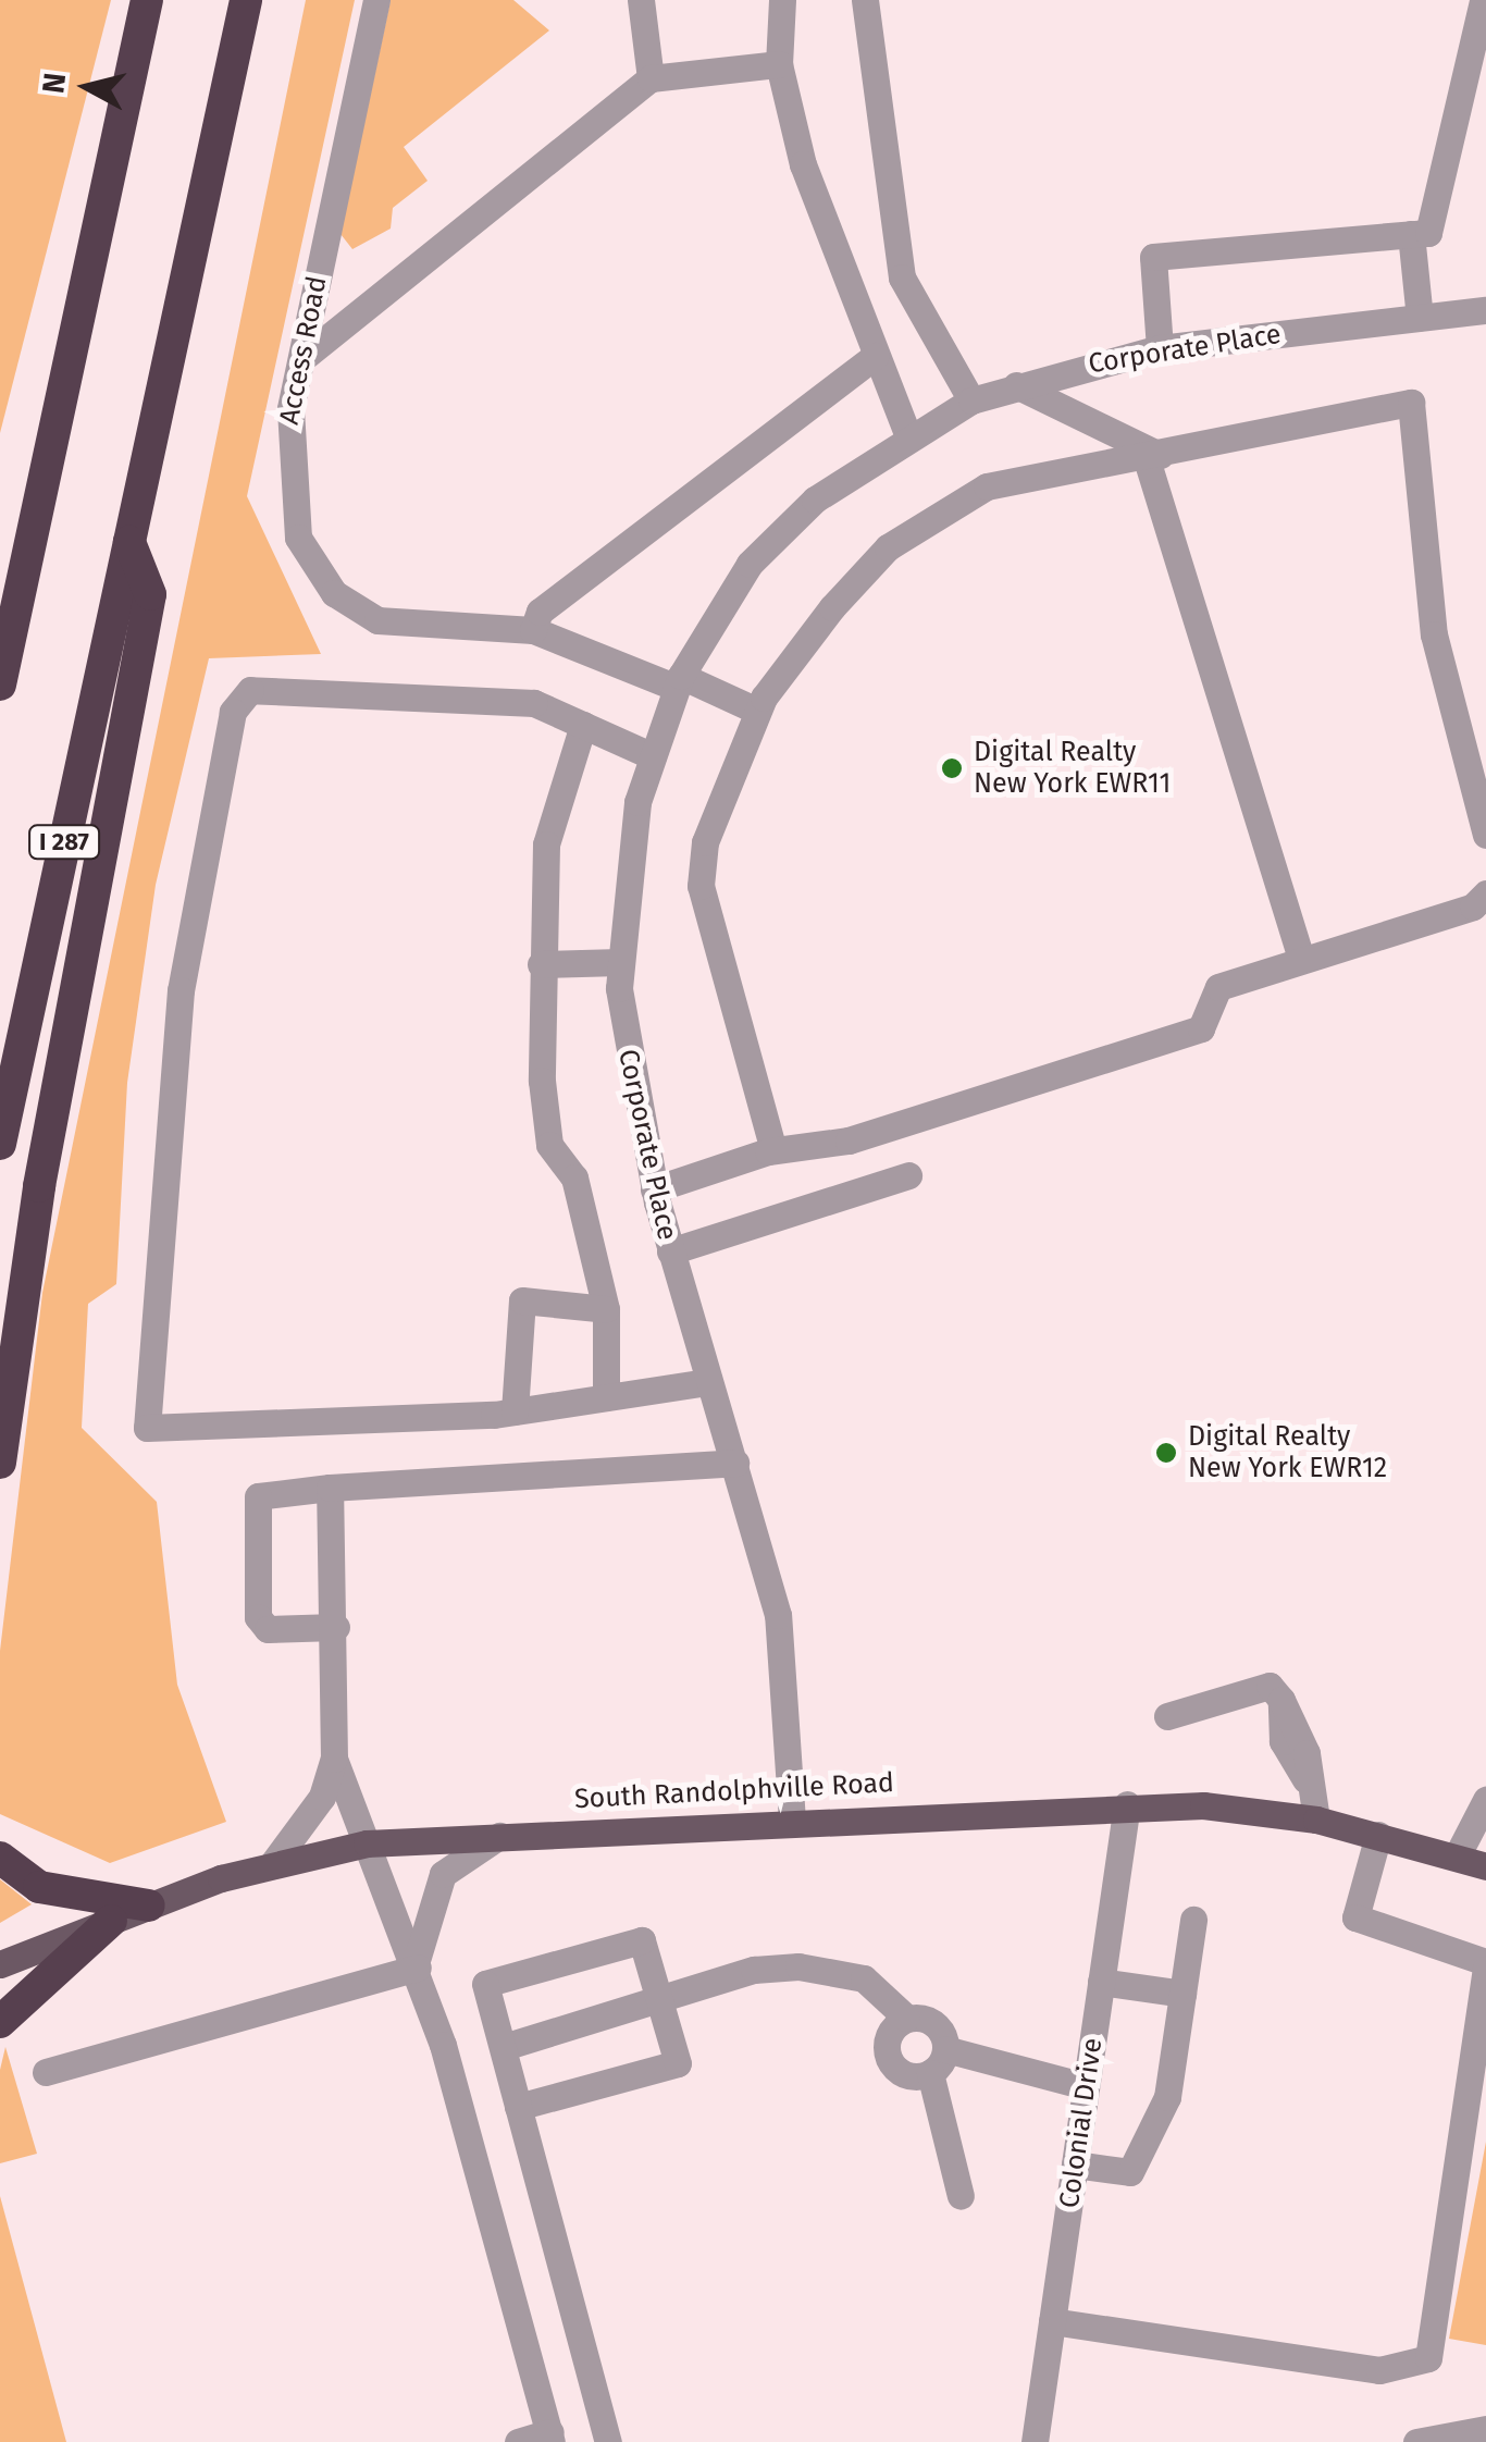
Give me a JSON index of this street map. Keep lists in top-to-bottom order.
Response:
{
  "streets": {
    "highway": ["I 287"],
    "main road": ["South Randolphville Road"],
    "street": ["Corporate Place", "Access Road", "Colonial Drive"]
  },
  "crossings": [
    ["Corporate Place", "Access Road"],
    ["Corporate Place", "South Randolphville Road"],
    ["South Randolphville Road", "Colonial Drive"]
  ],
  "places": ["Digital Realty New York EWR11", "Digital Realty New York EWR12"],
  "north": "left"
}
